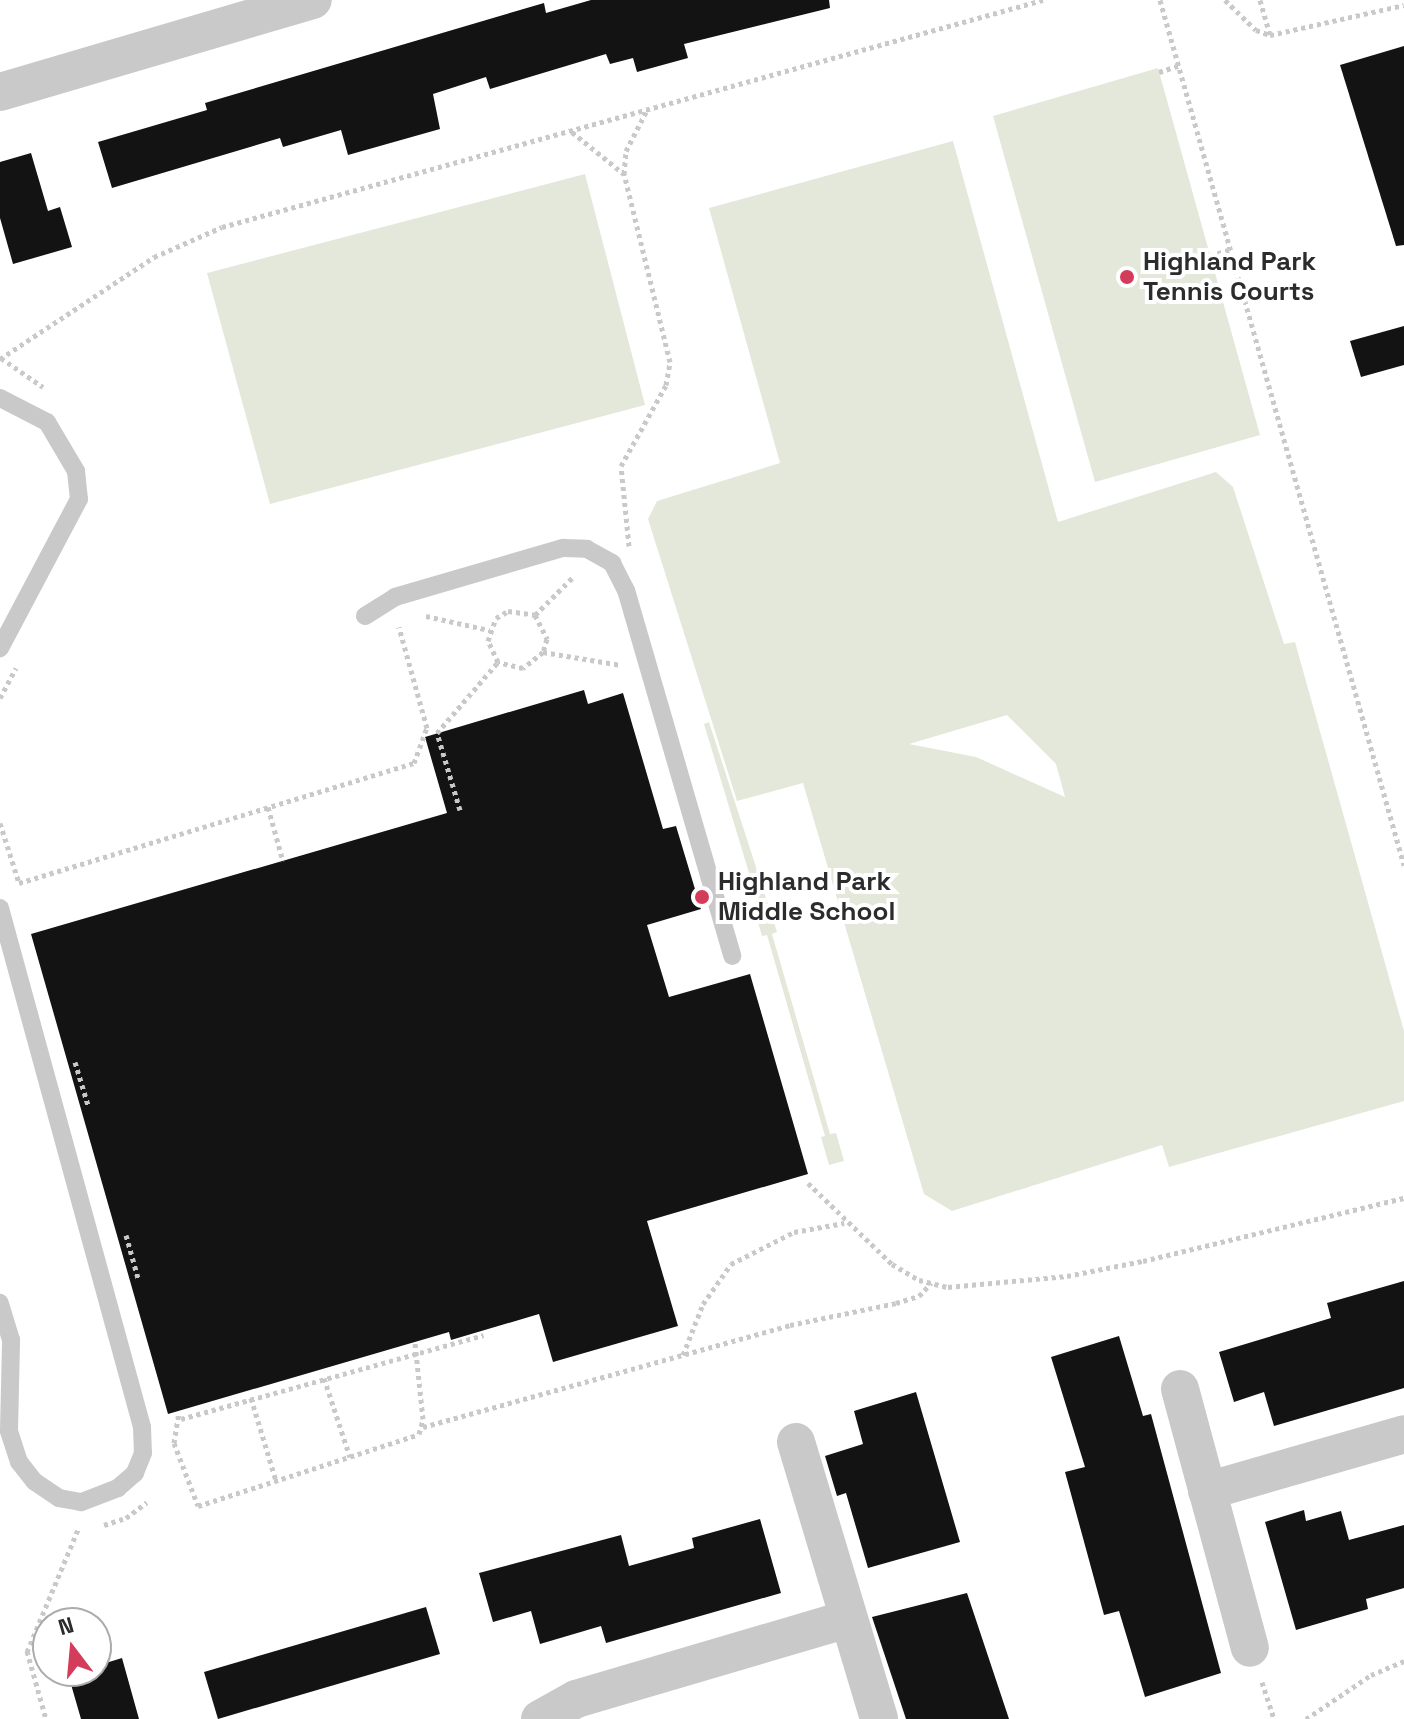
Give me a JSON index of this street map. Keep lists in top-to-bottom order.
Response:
{
  "places": ["Highland Park Tennis Courts", "Highland Park Middle School"],
  "north": "top"
}
